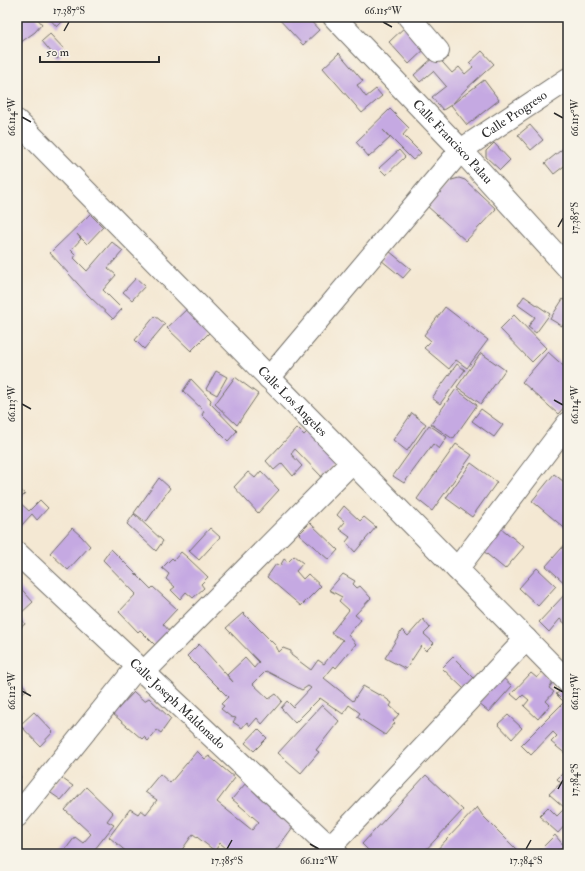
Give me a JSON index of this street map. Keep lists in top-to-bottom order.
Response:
{
  "streets": {
    "street": [
      "Calle Progreso",
      "Calle Francisco Palau",
      "Calle Los Angeles",
      "Calle Joseph Maldonado"
    ]
  },
  "crossings": [
    ["Calle Progreso", "Calle Francisco Palau"],
    ["Calle Progreso", "Calle Los Angeles"]
  ],
  "scale_bar": "50 m",
  "coordinates": [
    "17.387°S",
    "66.115°W",
    "66.114°W",
    "17.385°S",
    "66.113°W",
    "66.112°W",
    "17.384°S"
  ]
}
